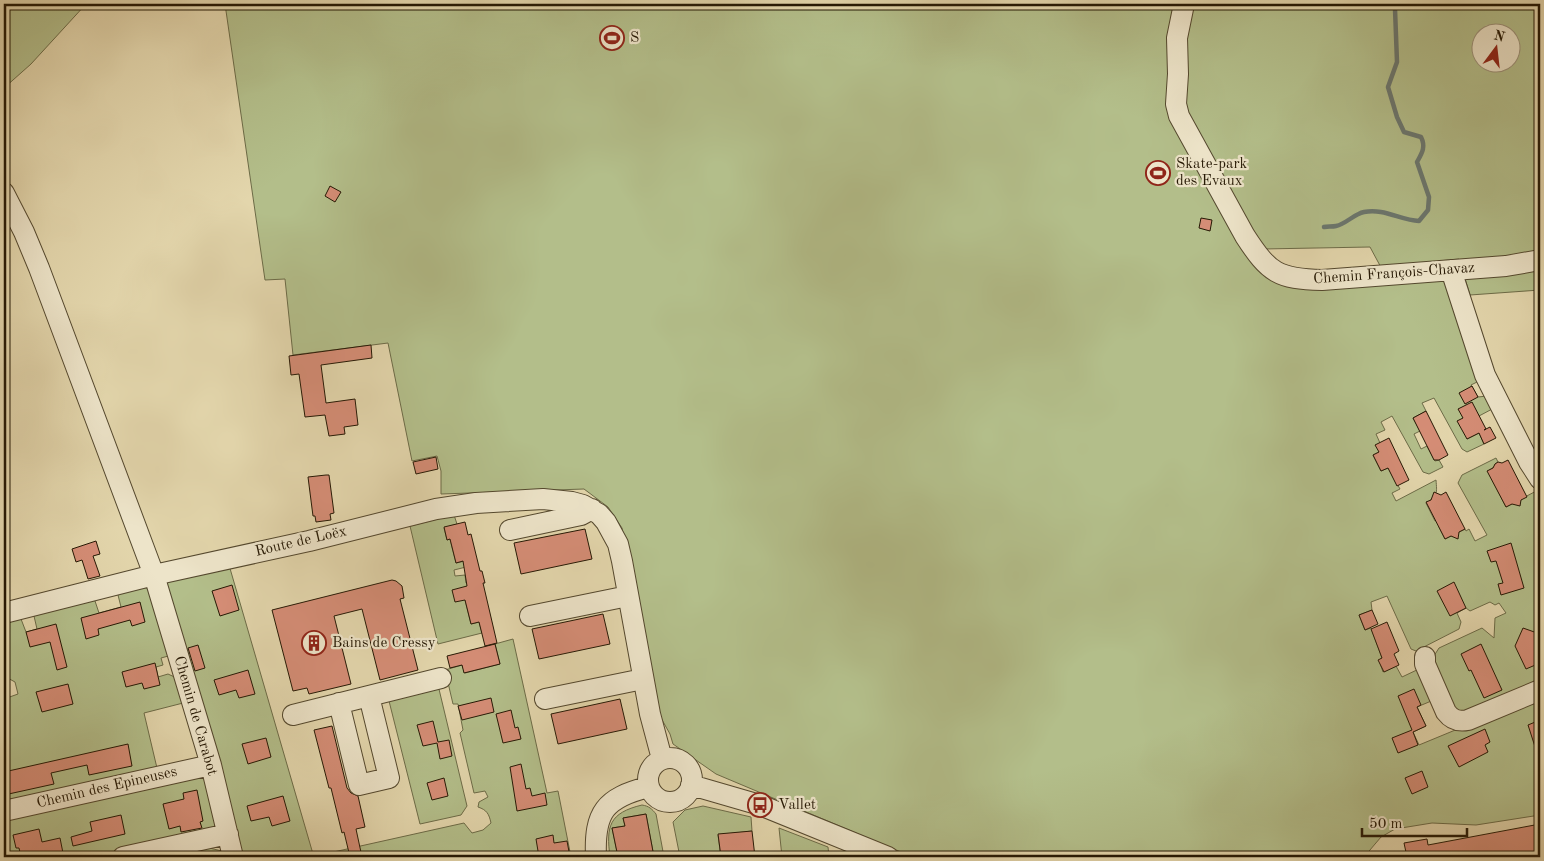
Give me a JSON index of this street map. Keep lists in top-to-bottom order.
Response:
{
  "streets": {
    "street": [
      "Chemin François-Chavaz",
      "Route de Loëx",
      "Chemin de Carabot",
      "Chemin des Epineuses"
    ]
  },
  "crossings": [
    ["Route de Loëx", "Chemin de Carabot"],
    ["Chemin de Carabot", "Chemin des Epineuses"]
  ],
  "places": {
    "sports": ["S", "Skate-park des Evaux"],
    "building": ["Bains de Cressy"],
    "bus stop": ["Vallet"]
  },
  "scale_bar": "50 m",
  "north": "top"
}
